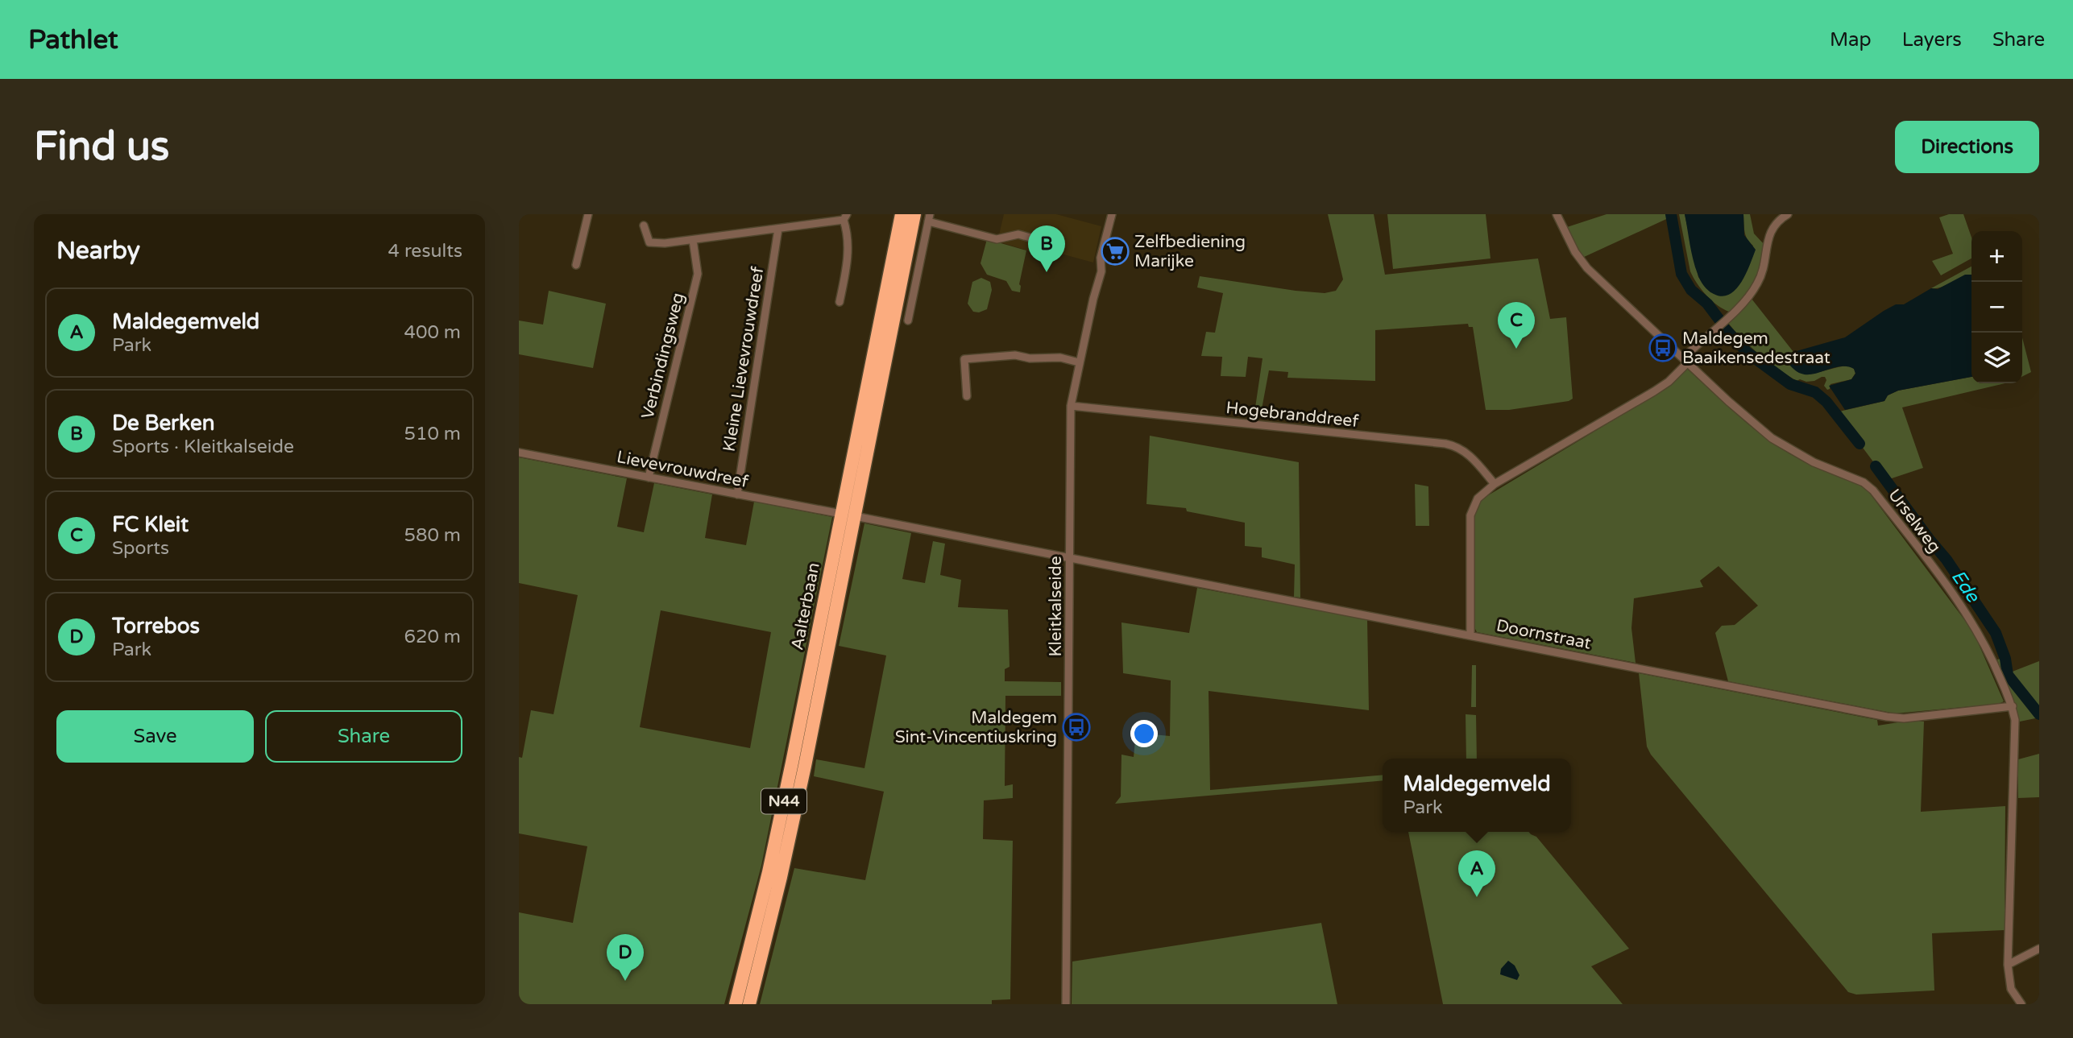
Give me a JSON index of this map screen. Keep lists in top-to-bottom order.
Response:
{
  "streets": {
    "highway": ["Aalterbaan", "N44"],
    "street": [
      "Verbindingsweg",
      "Kleine Lievevrouwdreef",
      "Hogebranddreef",
      "Lievevrouwdreef",
      "Urselweg",
      "Kleitkalseide",
      "Doornstraat"
    ]
  },
  "crossings": [
    ["Verbindingsweg", "Lievevrouwdreef"],
    ["Kleine Lievevrouwdreef", "Lievevrouwdreef"],
    ["Hogebranddreef", "Kleitkalseide"],
    ["Lievevrouwdreef", "Aalterbaan"],
    ["Lievevrouwdreef", "Kleitkalseide"],
    ["Lievevrouwdreef", "Doornstraat"],
    ["Urselweg", "Doornstraat"],
    ["Kleitkalseide", "Doornstraat"]
  ],
  "water": ["Ede"],
  "places": {
    "supermarket": ["Zelfbediening Marijke"],
    "bus stop": ["Maldegem Baaikensedestraat", "Maldegem Sint-Vincentiuskring"]
  },
  "page": {
    "header": "Pathlet",
    "nav": ["Map", "Layers", "Share"],
    "buttons": [
      "Directions",
      ["Save", "Share"]
    ],
    "title": "Find us",
    "heading": ["Nearby", "4 results"],
    "pins": [
      "B",
      "C",
      "A",
      "D"
    ],
    "map_buttons": ["+", "−"],
    "list": [
      {
        "mark": "A",
        "name": "Maldegemveld",
        "note": "Park",
        "value": "400 m"
      },
      {
        "mark": "B",
        "name": "De Berken",
        "note": "Sports · Kleitkalseide",
        "value": "510 m"
      },
      {
        "mark": "C",
        "name": "FC Kleit",
        "note": "Sports",
        "value": "580 m"
      },
      {
        "mark": "D",
        "name": "Torrebos",
        "note": "Park",
        "value": "620 m"
      }
    ],
    "popup": ["Maldegemveld", "Park"]
  }
}
